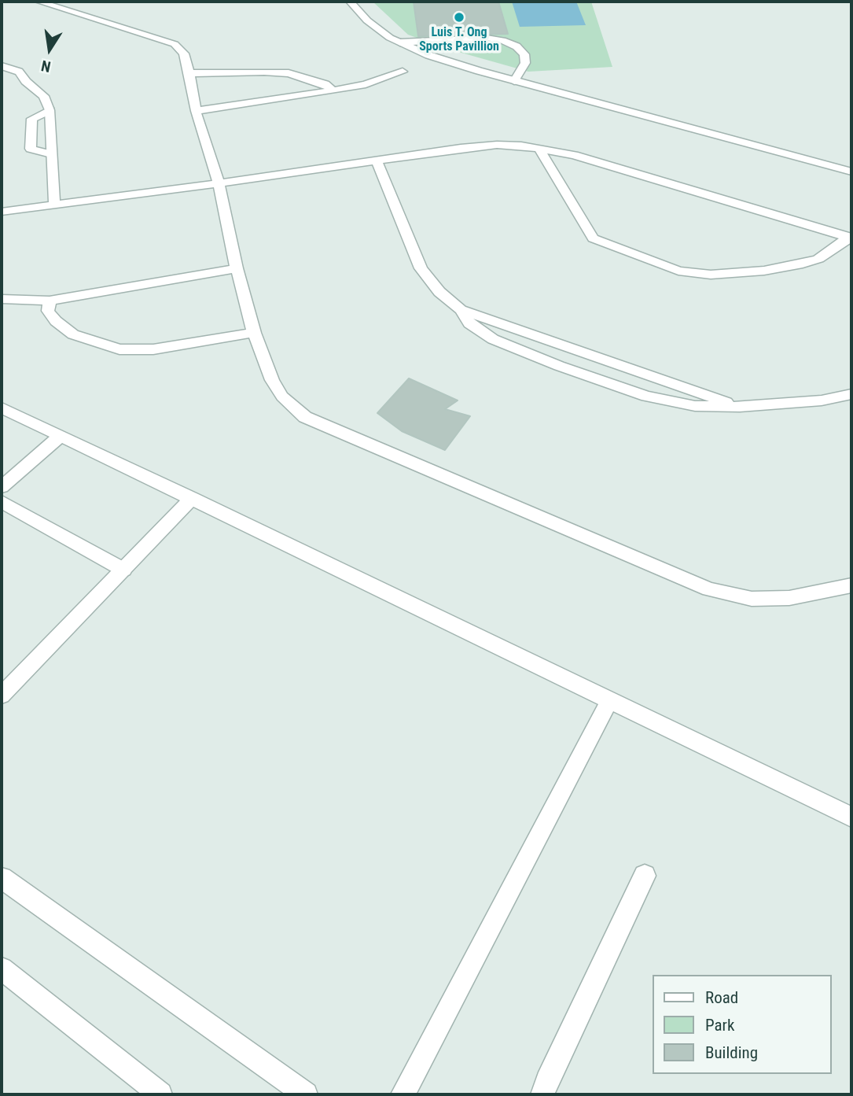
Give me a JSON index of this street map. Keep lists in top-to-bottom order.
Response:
{
  "places": ["Luis T. Ong Sports Pavillion"],
  "legend": ["Road", "Park", "Building"],
  "north": "bottom"
}
